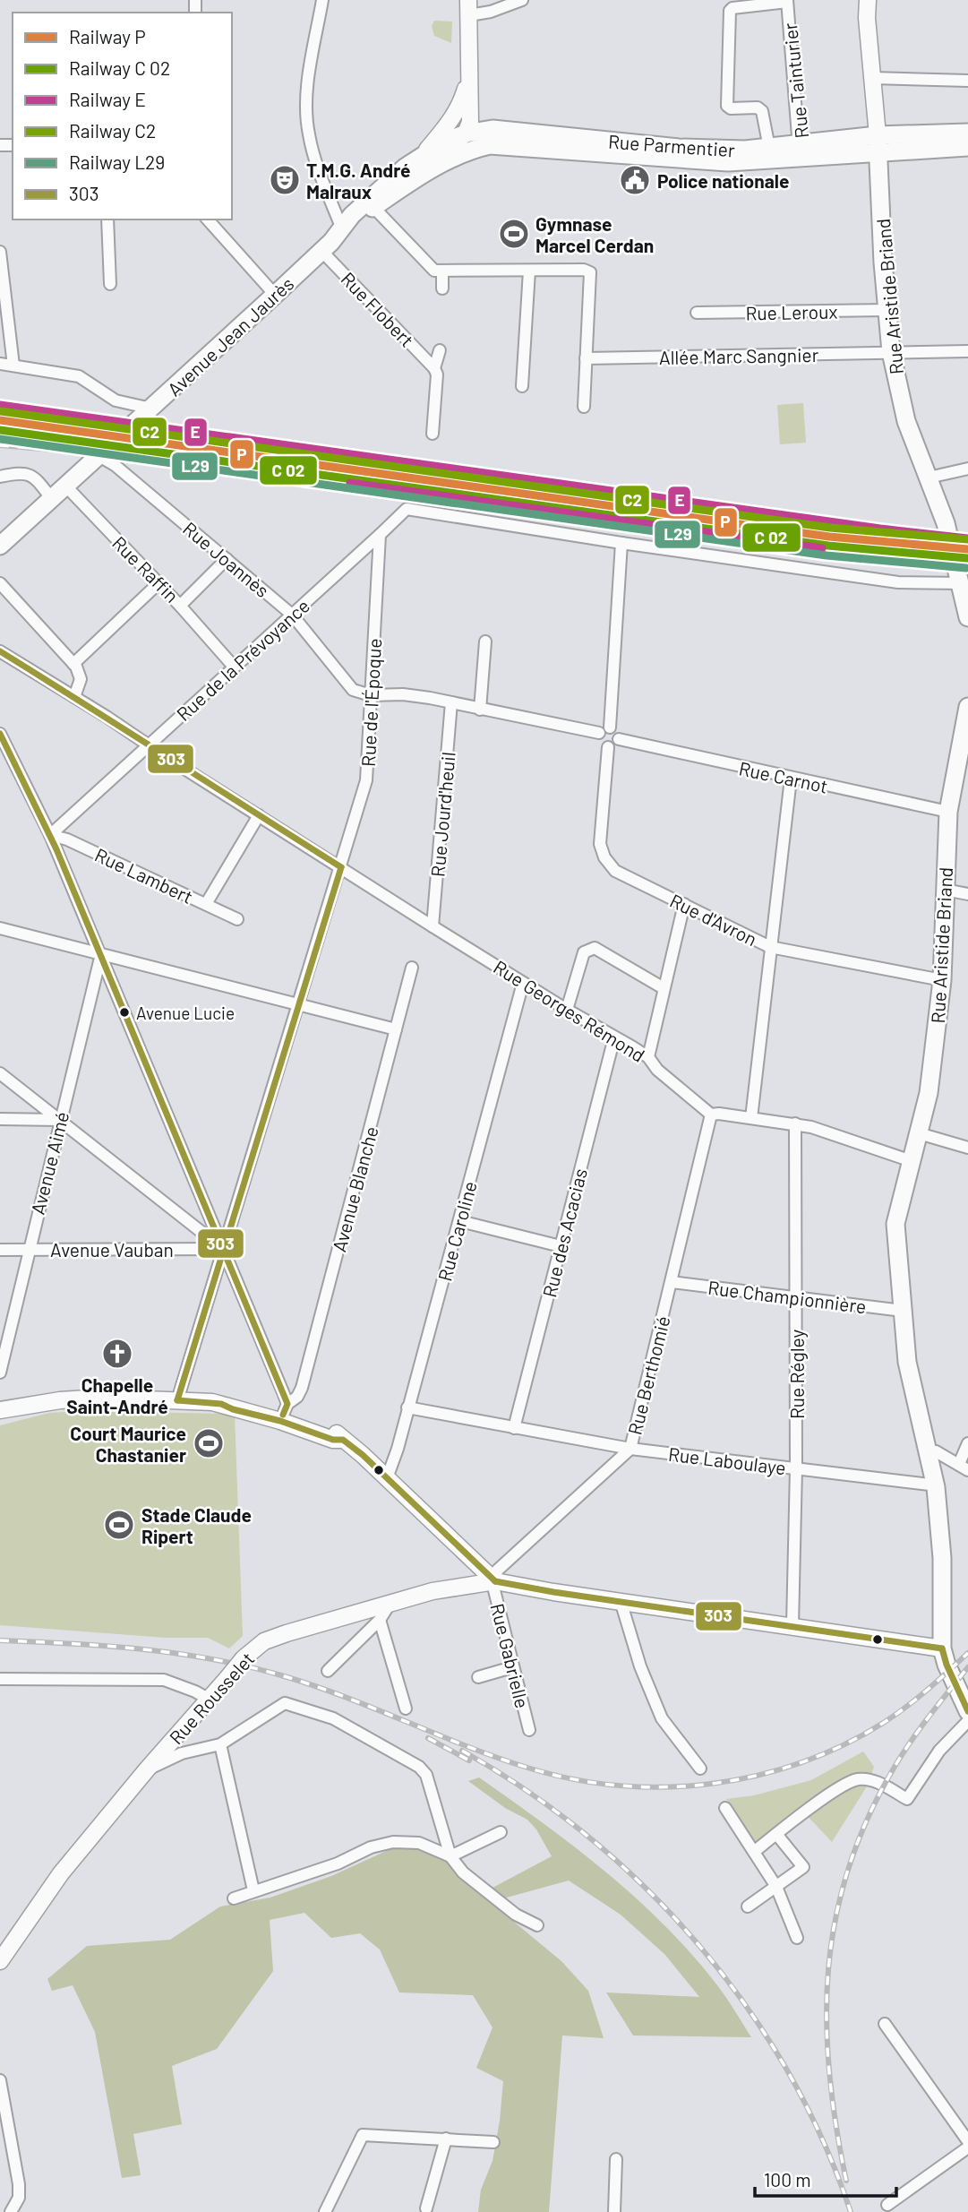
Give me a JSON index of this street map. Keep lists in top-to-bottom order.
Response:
{
  "streets": {
    "main road": [
      "Rue Parmentier",
      "Rue Aristide Briand",
      "Avenue Jean Jaurès",
      "Rue Rousselet"
    ],
    "street": [
      "Rue Tainturier",
      "Rue Flobert",
      "Rue Leroux",
      "Allée Marc Sangnier",
      "Rue Joannès",
      "Rue Raffin",
      "Rue de la Prévoyance",
      "Rue de l'Époque",
      "Rue Carnot",
      "Rue Jourd'heuil",
      "Rue Lambert",
      "Rue d'Avron",
      "Rue Georges Rémond",
      "Avenue Aimé",
      "Avenue Blanche",
      "Rue Caroline",
      "Rue des Acacias",
      "Avenue Vauban",
      "Rue Championnière",
      "Rue Régley",
      "Rue Berthomié",
      "Rue Laboulaye",
      "Rue Gabrielle"
    ]
  },
  "crossings": [
    ["Rue Tainturier", "Rue Parmentier"],
    ["Rue Parmentier", "Avenue Jean Jaurès"],
    ["Rue Aristide Briand", "Rue Leroux"],
    ["Rue Aristide Briand", "Allée Marc Sangnier"],
    ["Rue Aristide Briand", "Rue Carnot"],
    ["Rue Aristide Briand", "Rue d'Avron"],
    ["Rue Aristide Briand", "Rue Championnière"],
    ["Rue Aristide Briand", "Rue Laboulaye"],
    ["Rue Flobert", "Avenue Jean Jaurès"],
    ["Avenue Jean Jaurès", "Rue Joannès"],
    ["Avenue Jean Jaurès", "Rue Raffin"],
    ["Rue Joannès", "Rue Raffin"],
    ["Rue Joannès", "Rue de la Prévoyance"],
    ["Rue Joannès", "Rue de l'Époque"],
    ["Rue de la Prévoyance", "Rue de l'Époque"],
    ["Rue de la Prévoyance", "Rue Lambert"],
    ["Rue de la Prévoyance", "Rue Georges Rémond"],
    ["Rue de l'Époque", "Rue Georges Rémond"],
    ["Rue de l'Époque", "Avenue Vauban"],
    ["Rue Carnot", "Rue d'Avron"],
    ["Rue Jourd'heuil", "Rue Georges Rémond"],
    ["Rue Georges Rémond", "Rue Caroline"],
    ["Rue Georges Rémond", "Rue des Acacias"],
    ["Rue Georges Rémond", "Rue Berthomié"],
    ["Avenue Aimé", "Avenue Vauban"],
    ["Rue Caroline", "Rue Laboulaye"],
    ["Rue des Acacias", "Rue Laboulaye"],
    ["Rue Championnière", "Rue Régley"],
    ["Rue Championnière", "Rue Berthomié"],
    ["Rue Régley", "Rue Laboulaye"],
    ["Rue Berthomié", "Rue Laboulaye"],
    ["Rue Berthomié", "Rue Gabrielle"],
    ["Rue Berthomié", "Rue Rousselet"],
    ["Rue Gabrielle", "Rue Rousselet"]
  ],
  "places": {
    "theatre": ["T.M.G. André Malraux"],
    "public building": ["Police nationale"],
    "sports": ["Gymnase Marcel Cerdan", "Court Maurice Chastanier", "Stade Claude Ripert"],
    "other": ["Avenue Lucie"],
    "church": ["Chapelle Saint-André"]
  },
  "lines": [
    "rail line E",
    "rail line C2",
    "rail line P",
    "rail line L29",
    "transit line 303"
  ],
  "legend": [
    "Railway P",
    "Railway C 02",
    "Railway E",
    "Railway C2",
    "Railway L29",
    "303"
  ],
  "scale_bar": "100 m"
}
